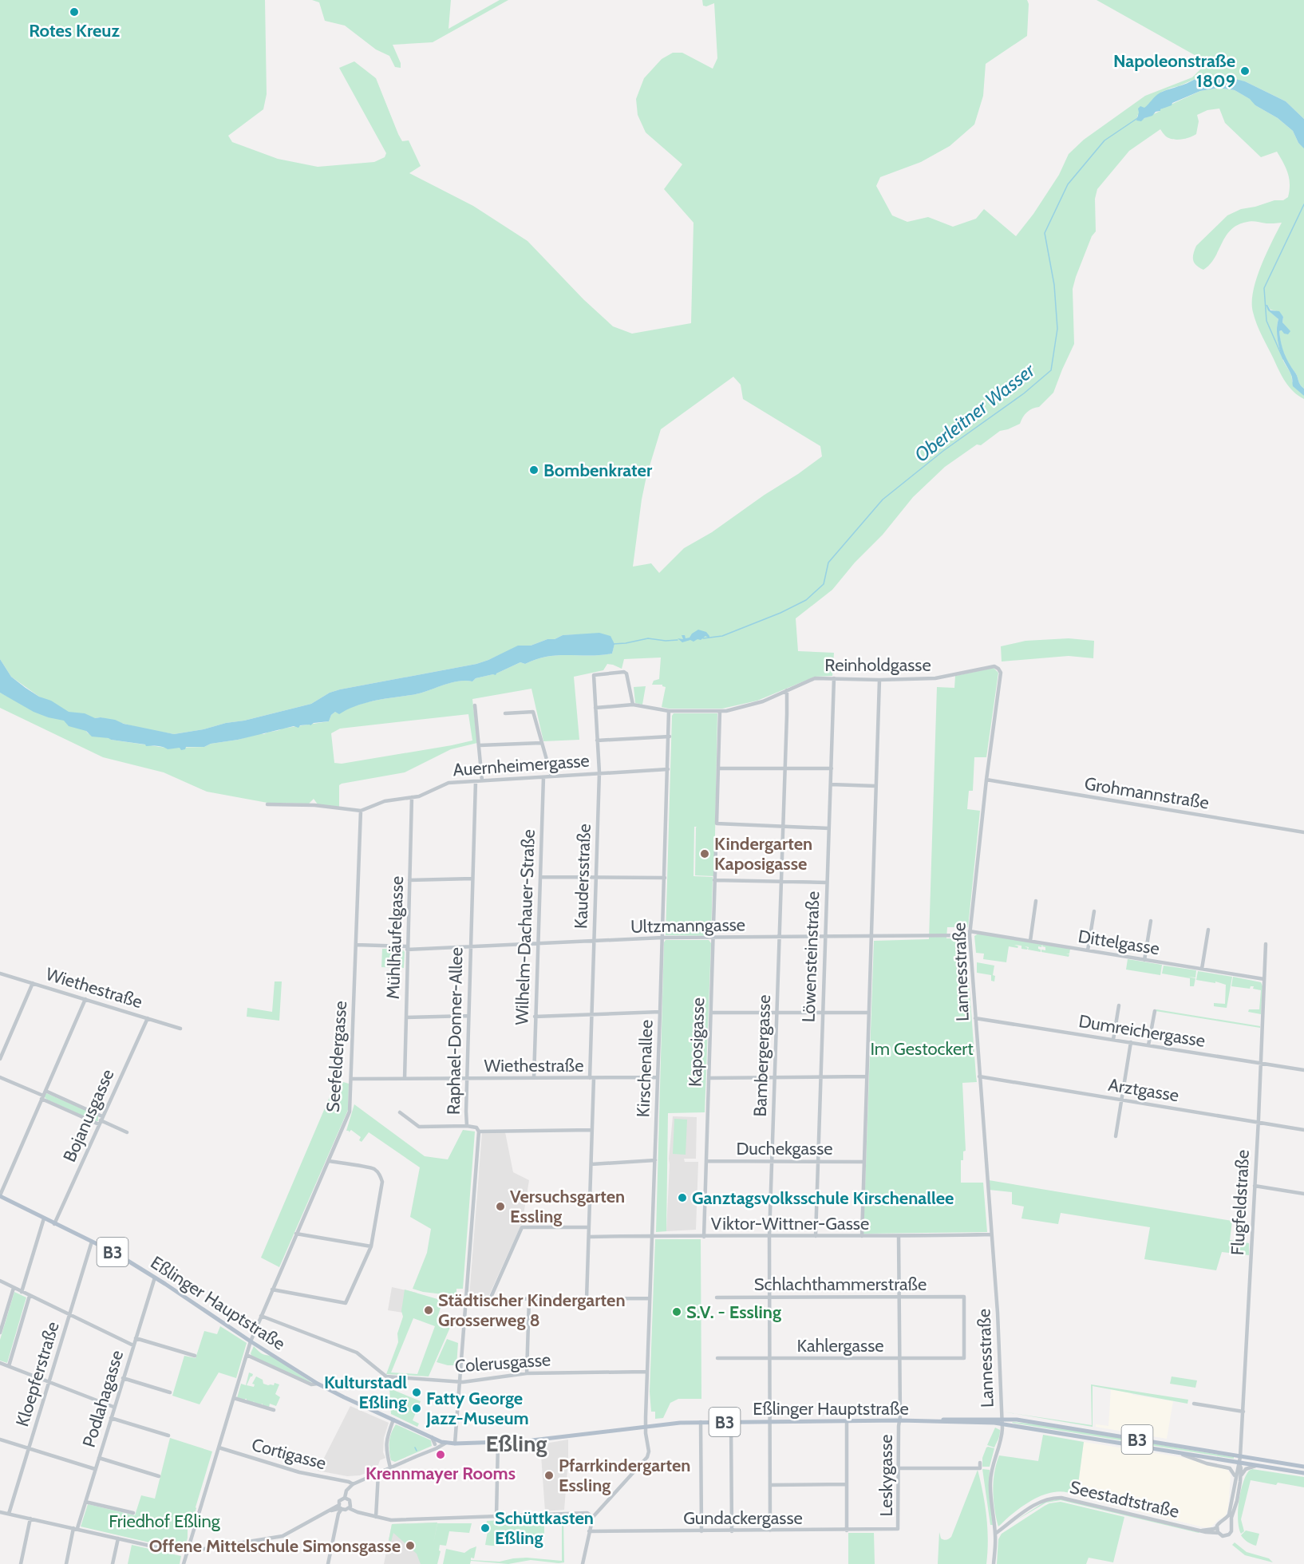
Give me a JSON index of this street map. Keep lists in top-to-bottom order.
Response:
{
  "streets": {
    "main road": ["B3", "Eßlinger Hauptstraße"],
    "street": [
      "Reinholdgasse",
      "Auernheimergasse",
      "Grohmannstraße",
      "Kaudersstraße",
      "Ultzmanngasse",
      "Wilhelm-Dachauer-Straße",
      "Mühlhäufelgasse",
      "Dittelgasse",
      "Löwensteinstraße",
      "Lannesstraße",
      "Wiethestraße",
      "Raphael-Donner-Allee",
      "Dumreichergasse",
      "Kaposigasse",
      "Bambergergasse",
      "Seefeldergasse",
      "Kirschenallee",
      "Arztgasse",
      "Bojanusgasse",
      "Duchekgasse",
      "Flugfeldstraße",
      "Viktor-Wittner-Gasse",
      "Schlachthammerstraße",
      "Kahlergasse",
      "Colerusgasse",
      "Kloepferstraße",
      "Podlahagasse",
      "Cortigasse",
      "Leskygasse",
      "Seestadtstraße",
      "Gundackergasse"
    ]
  },
  "crossings": [
    ["Reinholdgasse", "Kaudersstraße"],
    ["Reinholdgasse", "Löwensteinstraße"],
    ["Reinholdgasse", "Lannesstraße"],
    ["Reinholdgasse", "Bambergergasse"],
    ["Reinholdgasse", "Kirschenallee"],
    ["Auernheimergasse", "Kaudersstraße"],
    ["Auernheimergasse", "Wilhelm-Dachauer-Straße"],
    ["Auernheimergasse", "Mühlhäufelgasse"],
    ["Auernheimergasse", "Raphael-Donner-Allee"],
    ["Auernheimergasse", "Seefeldergasse"],
    ["Auernheimergasse", "Kirschenallee"],
    ["Grohmannstraße", "Lannesstraße"],
    ["Kaudersstraße", "Ultzmanngasse"],
    ["Kaudersstraße", "Wiethestraße"],
    ["Kaudersstraße", "Viktor-Wittner-Gasse"],
    ["Ultzmanngasse", "Wilhelm-Dachauer-Straße"],
    ["Ultzmanngasse", "Mühlhäufelgasse"],
    ["Ultzmanngasse", "Dittelgasse"],
    ["Ultzmanngasse", "Löwensteinstraße"],
    ["Ultzmanngasse", "Lannesstraße"],
    ["Ultzmanngasse", "Raphael-Donner-Allee"],
    ["Ultzmanngasse", "Kaposigasse"],
    ["Ultzmanngasse", "Bambergergasse"],
    ["Ultzmanngasse", "Seefeldergasse"],
    ["Ultzmanngasse", "Kirschenallee"],
    ["Wilhelm-Dachauer-Straße", "Wiethestraße"],
    ["Mühlhäufelgasse", "Wiethestraße"],
    ["Dittelgasse", "Lannesstraße"],
    ["Dittelgasse", "Flugfeldstraße"],
    ["Löwensteinstraße", "Duchekgasse"],
    ["Löwensteinstraße", "Viktor-Wittner-Gasse"],
    ["Lannesstraße", "Dumreichergasse"],
    ["Lannesstraße", "Arztgasse"],
    ["Lannesstraße", "Viktor-Wittner-Gasse"],
    ["Lannesstraße", "B3"],
    ["Lannesstraße", "Eßlinger Hauptstraße"],
    ["Lannesstraße", "Seestadtstraße"],
    ["Wiethestraße", "Raphael-Donner-Allee"],
    ["Wiethestraße", "Seefeldergasse"],
    ["Wiethestraße", "Kirschenallee"],
    ["Wiethestraße", "Bojanusgasse"],
    ["Raphael-Donner-Allee", "Eßlinger Hauptstraße"],
    ["Raphael-Donner-Allee", "Colerusgasse"],
    ["Dumreichergasse", "Flugfeldstraße"],
    ["Kaposigasse", "Duchekgasse"],
    ["Kaposigasse", "Viktor-Wittner-Gasse"],
    ["Bambergergasse", "Duchekgasse"],
    ["Bambergergasse", "Viktor-Wittner-Gasse"],
    ["Bambergergasse", "Schlachthammerstraße"],
    ["Bambergergasse", "Eßlinger Hauptstraße"],
    ["Bambergergasse", "Kahlergasse"],
    ["Bambergergasse", "Gundackergasse"],
    ["Seefeldergasse", "Eßlinger Hauptstraße"],
    ["Seefeldergasse", "Colerusgasse"],
    ["Seefeldergasse", "Cortigasse"],
    ["Kirschenallee", "Viktor-Wittner-Gasse"],
    ["Kirschenallee", "Eßlinger Hauptstraße"],
    ["Kirschenallee", "Colerusgasse"],
    ["Arztgasse", "Flugfeldstraße"],
    ["Bojanusgasse", "Eßlinger Hauptstraße"],
    ["Flugfeldstraße", "B3"],
    ["Viktor-Wittner-Gasse", "Leskygasse"],
    ["B3", "Eßlinger Hauptstraße"],
    ["Schlachthammerstraße", "Kahlergasse"],
    ["Schlachthammerstraße", "Leskygasse"],
    ["Eßlinger Hauptstraße", "Kloepferstraße"],
    ["Eßlinger Hauptstraße", "Podlahagasse"],
    ["Eßlinger Hauptstraße", "Leskygasse"],
    ["Kahlergasse", "Leskygasse"],
    ["Leskygasse", "Gundackergasse"]
  ],
  "districts": ["Eßling"],
  "water": ["Oberleitner Wasser"],
  "parks": ["Im Gestockert", "Friedhof Eßling"],
  "places": [
    "Rotes Kreuz",
    "Napoleonstraße 1809",
    "Bombenkrater",
    "Kindergarten Kaposigasse",
    "Ganztagsvolksschule Kirschenallee",
    "Versuchsgarten Essling",
    "Städtischer Kindergarten Grosserweg 8",
    "S.V. - Essling",
    "Kulturstadl Eßling",
    "Fatty George Jazz-Museum",
    "Krennmayer Rooms",
    "Pfarrkindergarten Essling",
    "Schüttkasten Eßling",
    "Offene Mittelschule Simonsgasse"
  ]
}
